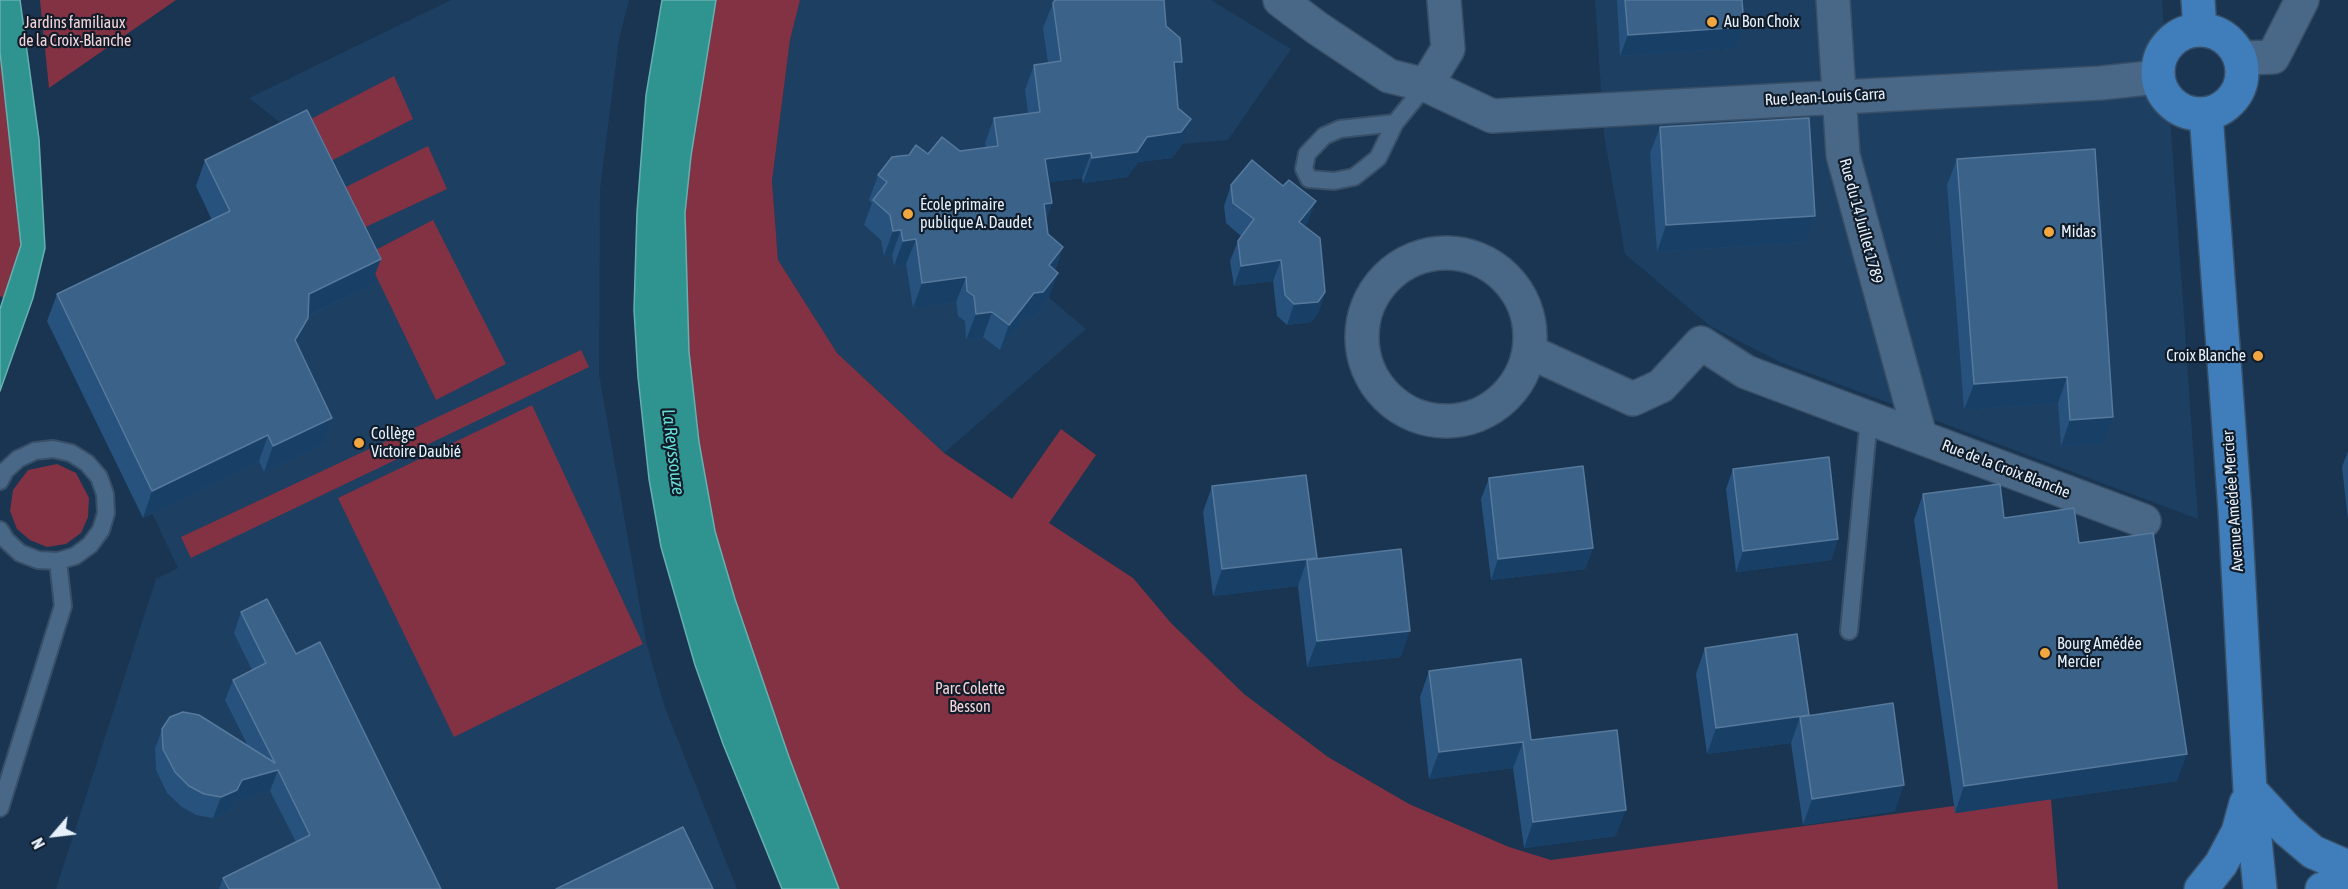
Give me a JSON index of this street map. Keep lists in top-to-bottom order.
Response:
{
  "streets": {
    "main road": ["Avenue Amédée Mercier"],
    "street": ["Rue Jean-Louis Carra", "Rue du 14 Juillet 1789", "Rue de la Croix Blanche"]
  },
  "crossings": [
    ["Rue Jean-Louis Carra", "Rue du 14 Juillet 1789"],
    ["Rue Jean-Louis Carra", "Avenue Amédée Mercier"],
    ["Rue du 14 Juillet 1789", "Rue de la Croix Blanche"]
  ],
  "water": ["La Reyssouze"],
  "parks": ["Jardins familiaux de la Croix-Blanche", "Parc Colette Besson"],
  "places": [
    "Au Bon Choix",
    "École primaire publique A. Daudet",
    "Midas",
    "Croix Blanche",
    "Collège Victoire Daubié",
    "Bourg Amédée Mercier"
  ],
  "north": "bottom left"
}
